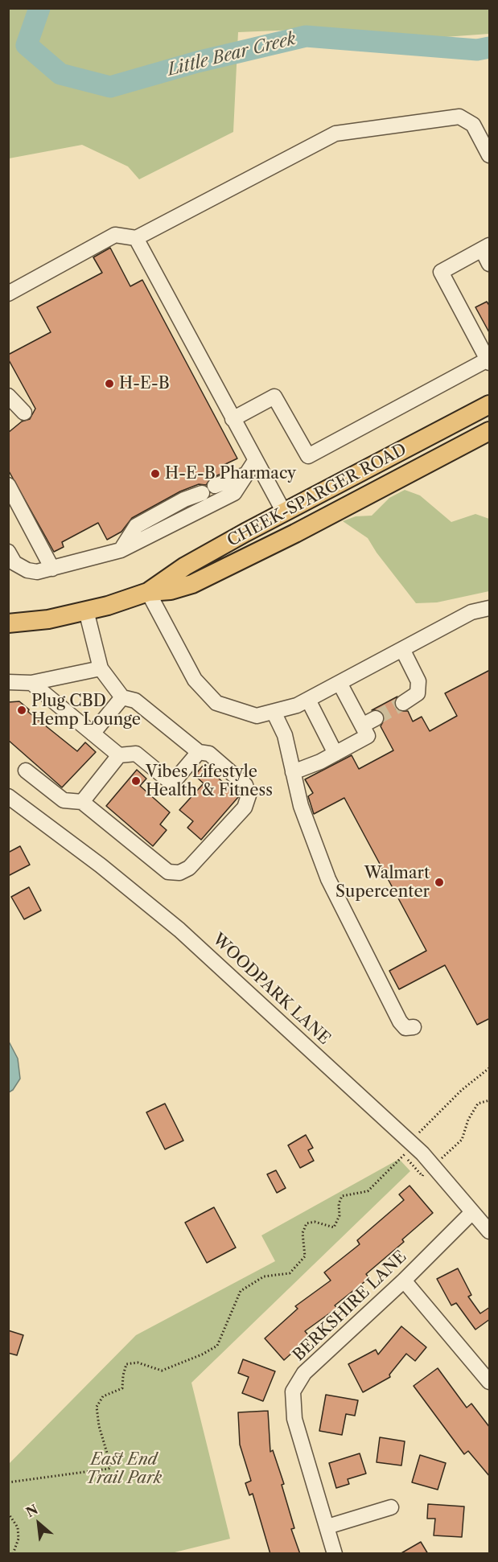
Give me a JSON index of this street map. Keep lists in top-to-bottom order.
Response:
{
  "streets": {
    "main road": ["CHEEK-SPARGER ROAD"],
    "street": ["WOODPARK LANE", "BERKSHIRE LANE"]
  },
  "crossings": [
    ["WOODPARK LANE", "BERKSHIRE LANE"]
  ],
  "water": ["Little Bear Creek"],
  "parks": ["East End Trail Park"],
  "places": [
    "H-E-B",
    "H-E-B Pharmacy",
    "Plug CBD Hemp Lounge",
    "Vibes Lifestyle Health & Fitness",
    "Walmart Supercenter"
  ],
  "north": "top left"
}
